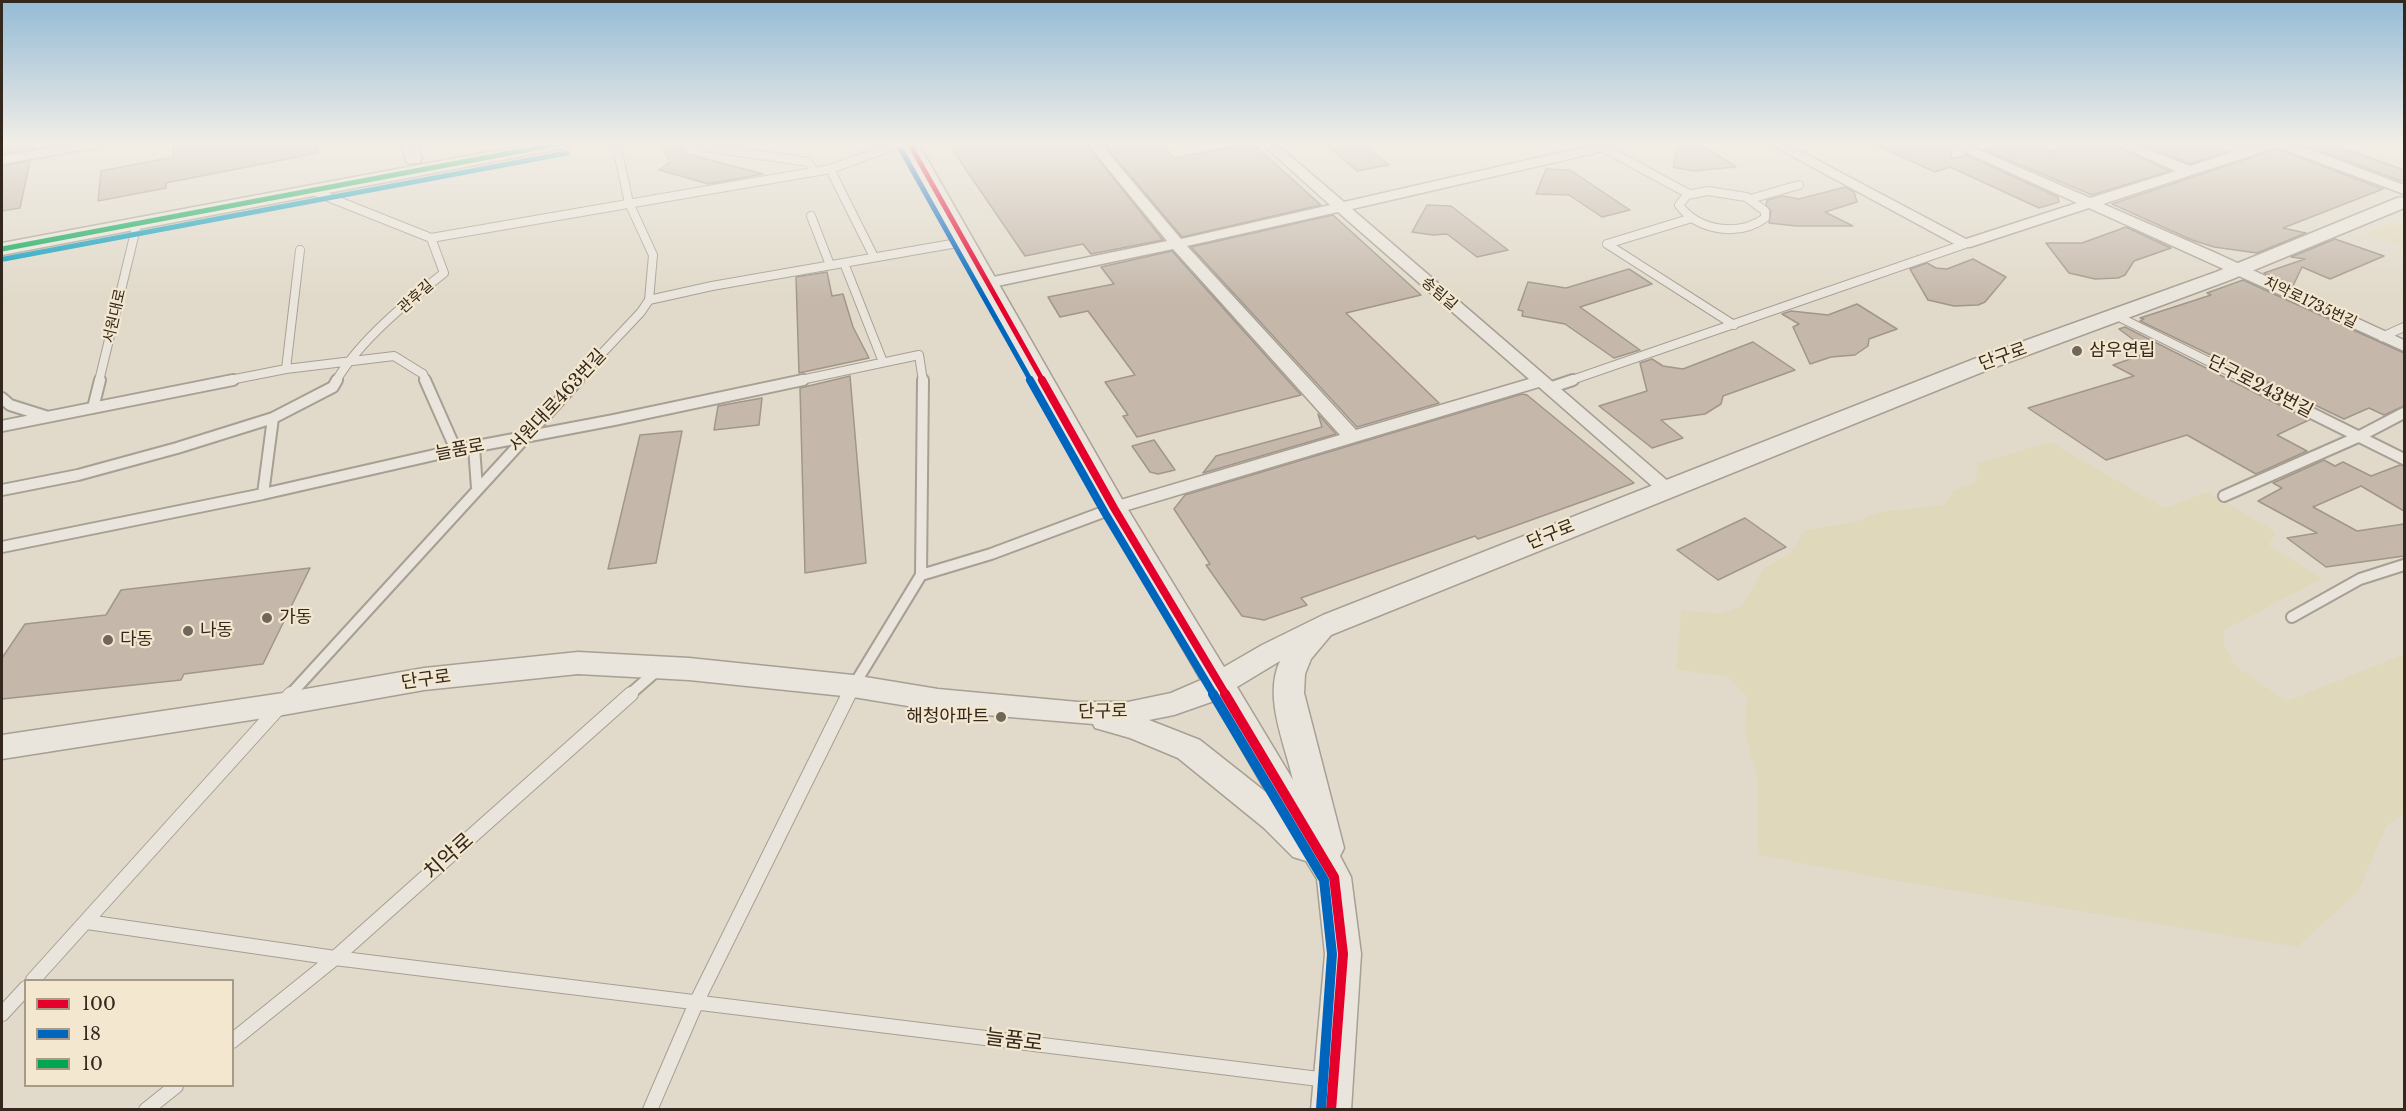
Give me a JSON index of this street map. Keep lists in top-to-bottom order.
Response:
{
  "streets": {
    "street": [
      "송림길",
      "치악로1735번길",
      "단구로",
      "늘품로"
    ],
    "lane": [
      "관후길",
      "서원대로",
      "단구로243번길",
      "서원대로463번길",
      "치악로"
    ]
  },
  "crossings": [
    ["송림길", "단구로"],
    ["치악로1735번길", "단구로"],
    ["단구로", "단구로243번길"],
    ["단구로", "서원대로463번길"],
    ["단구로", "늘품로"],
    ["단구로", "치악로"],
    ["서원대로463번길", "늘품로"],
    ["늘품로", "치악로"]
  ],
  "places": [
    "삼우연립",
    "가동",
    "나동",
    "다동",
    "해청아파트"
  ],
  "lines": ["transit line 100", "transit line 18", "transit line 10"],
  "legend": ["100", "18", "10"]
}
